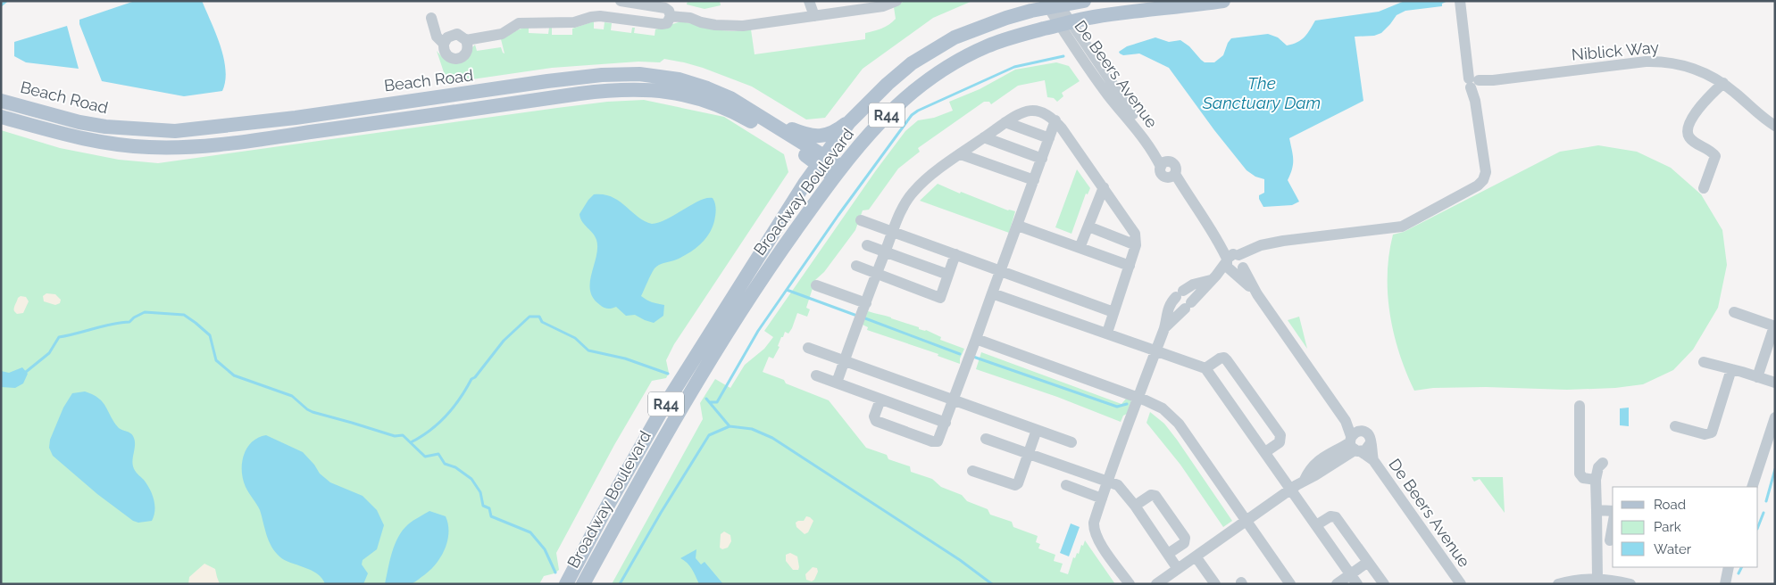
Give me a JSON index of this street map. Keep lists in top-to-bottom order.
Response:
{
  "streets": {
    "main road": ["Beach Road", "R44", "Broadway Boulevard"],
    "street": ["Niblick Way", "De Beers Avenue"]
  },
  "crossings": [
    ["De Beers Avenue", "Broadway Boulevard"],
    ["Beach Road", "Broadway Boulevard"]
  ],
  "water": ["The Sanctuary Dam"],
  "legend": ["Road", "Park", "Water"]
}
